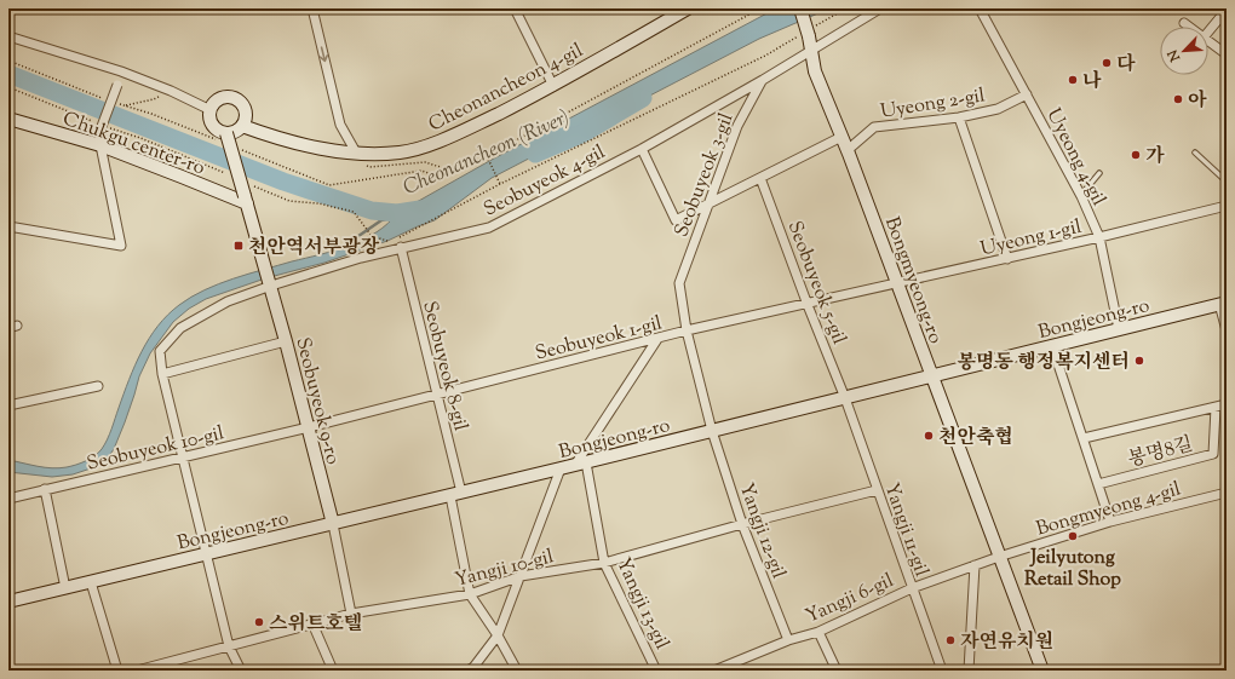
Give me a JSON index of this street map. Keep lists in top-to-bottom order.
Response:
{
  "streets": {
    "street": [
      "Cheonancheon 4-gil",
      "Uyeong 2-gil",
      "Chukgu center-ro",
      "Uyeong 4-gil",
      "Seobuyeok 3-gil",
      "Seobuyeok 4-gil",
      "Uyeong 1-gil",
      "Bongmyeong-ro",
      "Seobuyeok 5-gil",
      "Bongjeong-ro",
      "Seobuyeok 1-gil",
      "Seobuyeok 8-gil",
      "Seobuyeok 9-ro",
      "Seobuyeok 10-gil",
      "봉명8길",
      "Bongmyeong 4-gil",
      "Yangji 11-gil",
      "Yangji 12-gil",
      "Yangji 10-gil",
      "Yangji 6-gil",
      "Yangji 13-gil"
    ]
  },
  "crossings": [
    ["Uyeong 2-gil", "Uyeong 4-gil"],
    ["Uyeong 2-gil", "Bongmyeong-ro"],
    ["Chukgu center-ro", "Seobuyeok 9-ro"],
    ["Uyeong 4-gil", "Uyeong 1-gil"],
    ["Uyeong 4-gil", "Bongjeong-ro"],
    ["Seobuyeok 3-gil", "Seobuyeok 4-gil"],
    ["Seobuyeok 3-gil", "Yangji 12-gil"],
    ["Seobuyeok 4-gil", "Bongmyeong-ro"],
    ["Seobuyeok 4-gil", "Bongjeong-ro"],
    ["Seobuyeok 4-gil", "Seobuyeok 8-gil"],
    ["Seobuyeok 4-gil", "Seobuyeok 9-ro"],
    ["Seobuyeok 4-gil", "Seobuyeok 10-gil"],
    ["Seobuyeok 4-gil", "Yangji 10-gil"],
    ["Uyeong 1-gil", "Bongmyeong-ro"],
    ["Uyeong 1-gil", "Seobuyeok 1-gil"],
    ["Bongmyeong-ro", "Bongjeong-ro"],
    ["Bongmyeong-ro", "Seobuyeok 1-gil"],
    ["Bongmyeong-ro", "Bongmyeong 4-gil"],
    ["Bongmyeong-ro", "Yangji 6-gil"],
    ["Seobuyeok 5-gil", "Bongjeong-ro"],
    ["Seobuyeok 5-gil", "Seobuyeok 1-gil"],
    ["Seobuyeok 5-gil", "Yangji 11-gil"],
    ["Bongjeong-ro", "Seobuyeok 8-gil"],
    ["Bongjeong-ro", "Seobuyeok 9-ro"],
    ["Bongjeong-ro", "Yangji 11-gil"],
    ["Bongjeong-ro", "Yangji 12-gil"],
    ["Bongjeong-ro", "Yangji 13-gil"],
    ["Seobuyeok 1-gil", "Seobuyeok 8-gil"],
    ["Seobuyeok 1-gil", "Seobuyeok 9-ro"],
    ["Seobuyeok 1-gil", "Seobuyeok 10-gil"],
    ["Seobuyeok 1-gil", "Yangji 12-gil"],
    ["Seobuyeok 8-gil", "Yangji 10-gil"],
    ["Seobuyeok 9-ro", "Seobuyeok 10-gil"],
    ["Bongmyeong 4-gil", "Yangji 6-gil"],
    ["Yangji 11-gil", "Yangji 10-gil"],
    ["Yangji 11-gil", "Yangji 6-gil"],
    ["Yangji 12-gil", "Yangji 10-gil"],
    ["Yangji 12-gil", "Yangji 6-gil"],
    ["Yangji 10-gil", "Yangji 13-gil"]
  ],
  "water": ["Cheonancheon (River)"],
  "places": {
    "other": [
      "다",
      "나",
      "아",
      "가",
      "봉명동 행정복지센터",
      "천안축협",
      "Jeilyutong Retail Shop",
      "스위트호텔",
      "자연유치원"
    ],
    "transit": ["천안역서부광장"]
  },
  "north": "bottom left"
}
